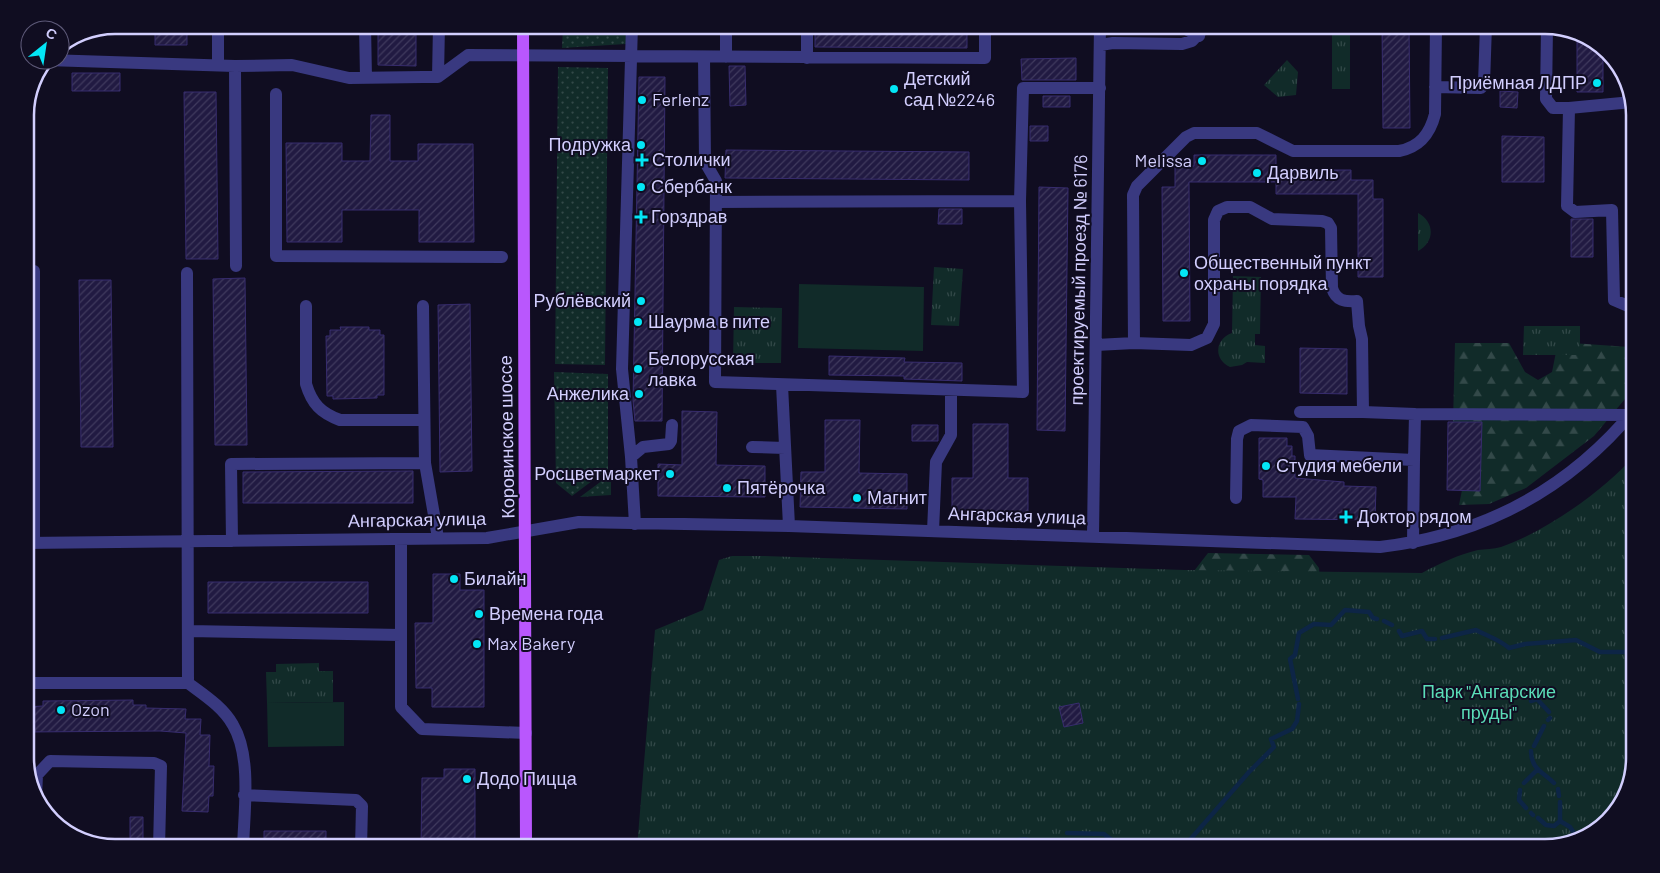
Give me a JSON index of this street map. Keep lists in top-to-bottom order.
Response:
{
  "streets": {
    "main road": ["Коровинское шоссе"],
    "street": ["проектируемый проезд № 6176", "Ангарская улица"]
  },
  "crossings": [
    ["проектируемый проезд № 6176", "Ангарская улица"],
    ["Коровинское шоссе", "Ангарская улица"]
  ],
  "parks": ["Парк \"Ангарские пруды\""],
  "places": {
    "other": [
      "Приёмная ЛДПР",
      "Детский сад №2246",
      "Ferlenz",
      "Подружка",
      "Melissa",
      "Дарвиль",
      "Сбербанк",
      "Общественный пункт охраны порядка",
      "Рублёвский",
      "Шаурма в пите",
      "Белорусская лавка",
      "Анжелика",
      "Студия мебели",
      "Росцветмаркет",
      "Пятёрочка",
      "Магнит",
      "Билайн",
      "Времена года",
      "Max Bakery",
      "Ozon",
      "Додо Пицца"
    ],
    "health": ["Столички", "Горздрав", "Доктор рядом"]
  },
  "north": "top right"
}
